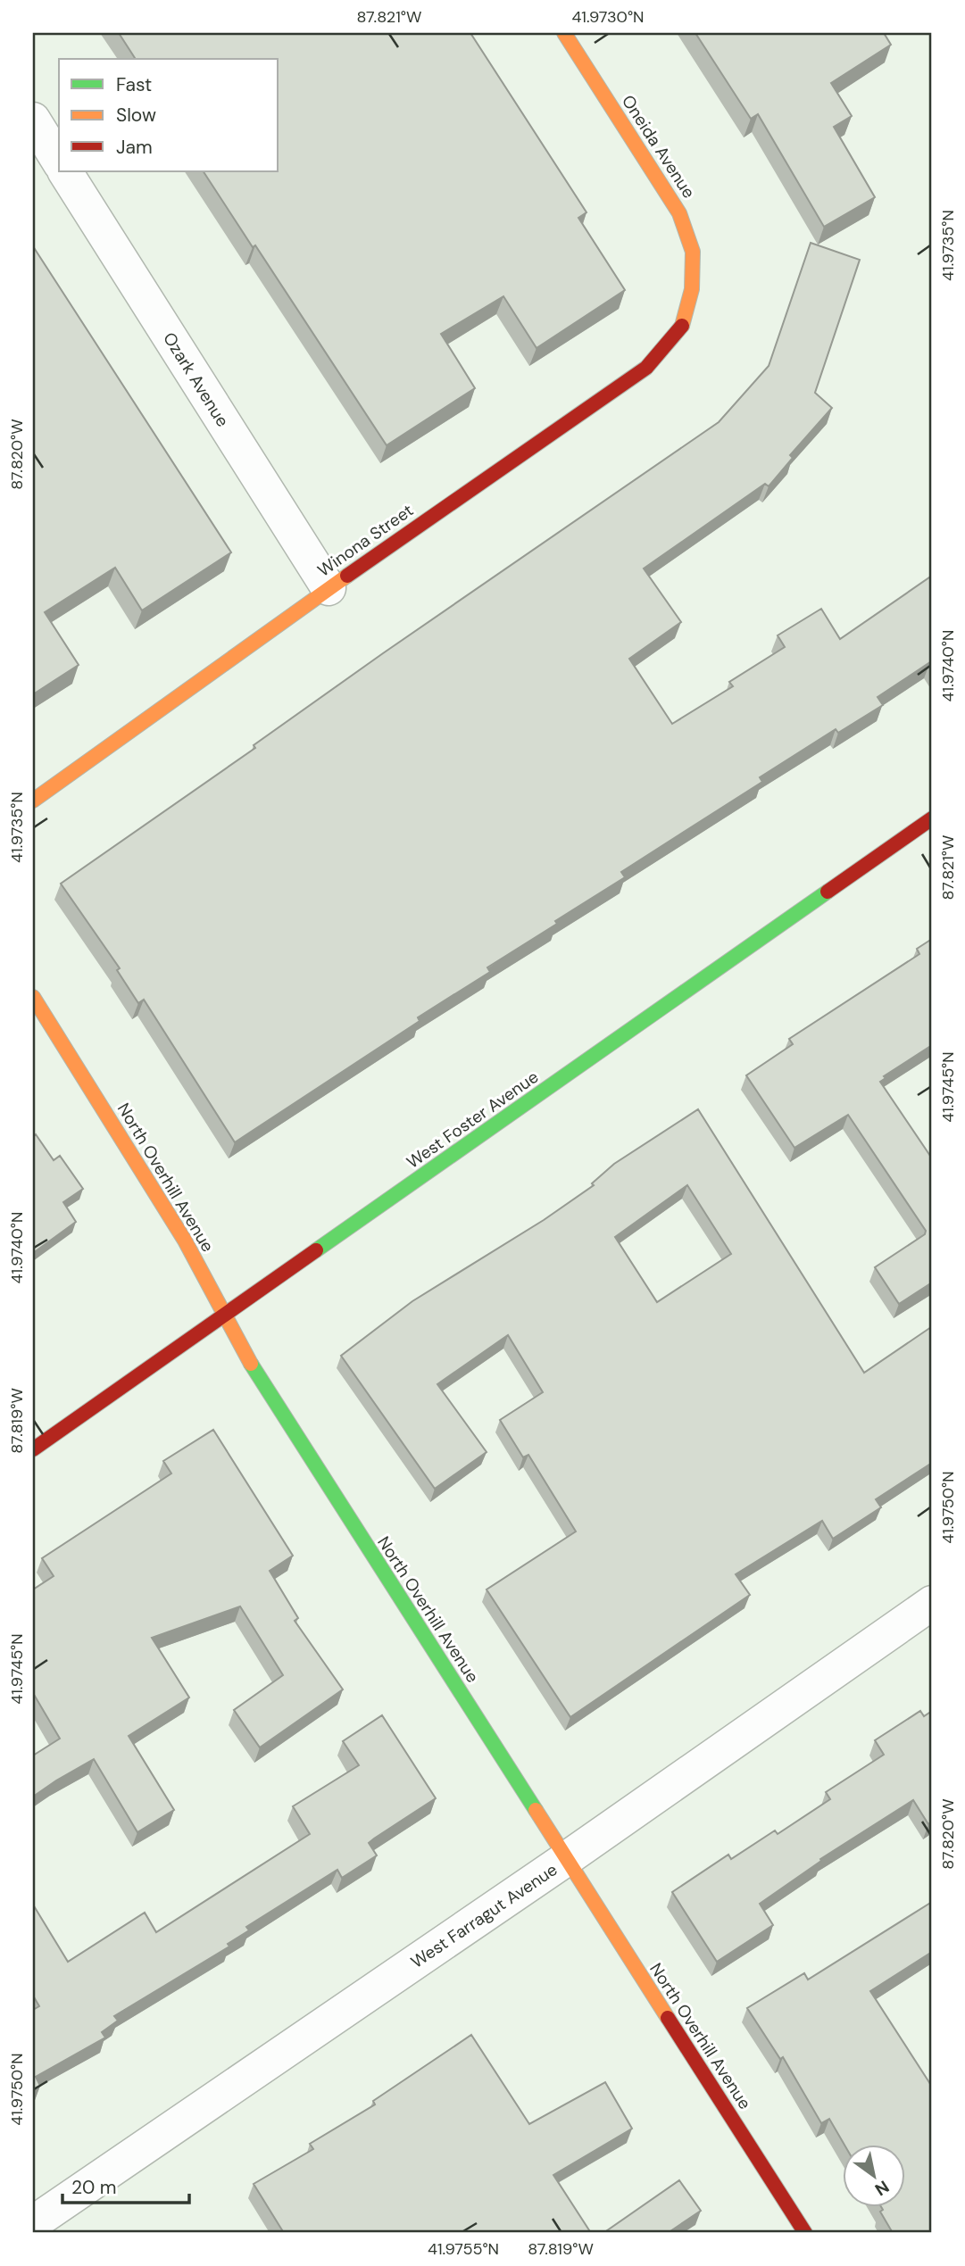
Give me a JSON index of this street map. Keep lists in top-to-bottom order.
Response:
{
  "streets": {
    "street": [
      "Oneida Avenue",
      "Ozark Avenue",
      "Winona Street",
      "West Foster Avenue",
      "North Overhill Avenue",
      "West Farragut Avenue"
    ]
  },
  "crossings": [
    ["Oneida Avenue", "Winona Street"],
    ["Ozark Avenue", "Winona Street"],
    ["West Foster Avenue", "North Overhill Avenue"],
    ["North Overhill Avenue", "West Farragut Avenue"]
  ],
  "legend": ["Fast", "Slow", "Jam"],
  "scale_bar": "20 m",
  "north": "bottom right",
  "coordinates": [
    "87.821°W",
    "41.9730°N",
    "41.9735°N",
    "87.820°W",
    "41.9740°N",
    "41.9745°N",
    "87.819°W",
    "41.9750°N",
    "41.9755°N"
  ]
}
